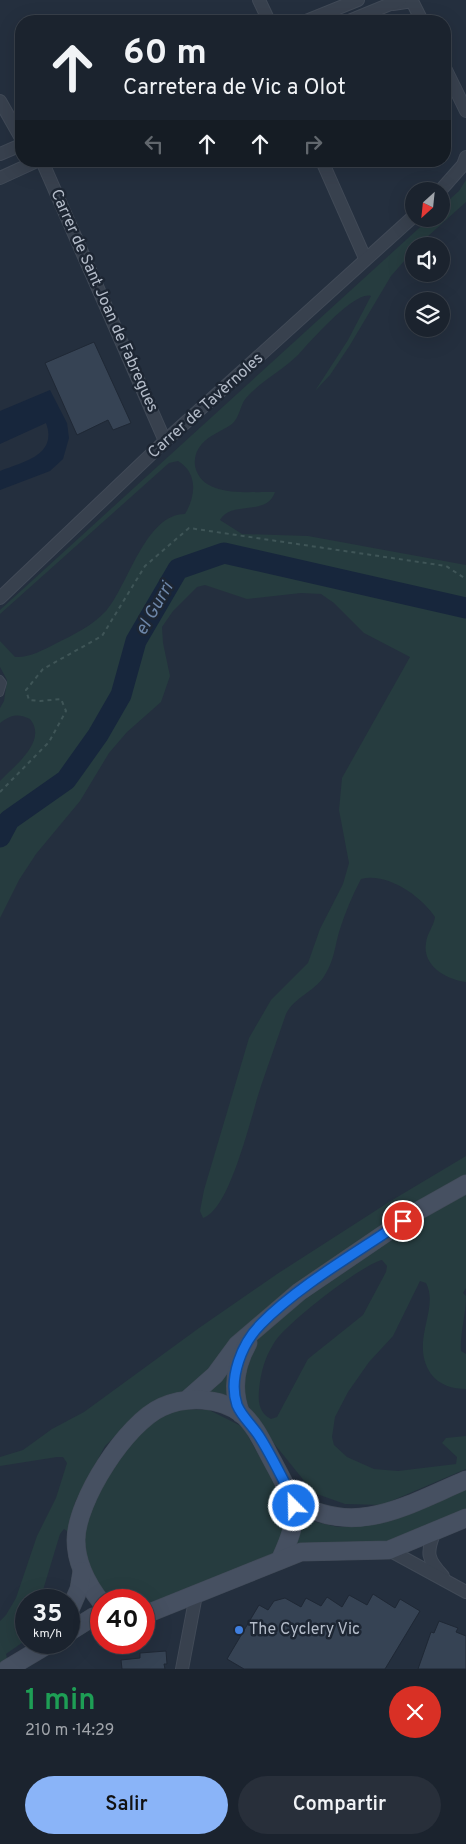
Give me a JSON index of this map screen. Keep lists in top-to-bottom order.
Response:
{
  "streets": {
    "street": ["Carrer de Sant Joan de Fabregues", "Carrer de Tavèrnoles"]
  },
  "crossings": [
    ["Carrer de Sant Joan de Fabregues", "Carrer de Tavèrnoles"]
  ],
  "water": ["el Gurri"],
  "places": ["The Cyclery Vic"],
  "north": "bottom left",
  "page": {
    "turn": ["60 m", "Carretera de Vic a Olot"],
    "speed": "35 km/h",
    "limit": "40",
    "heading": ["1 min", "210 m · 14:29"],
    "buttons": ["Salir", "Compartir"]
  }
}
